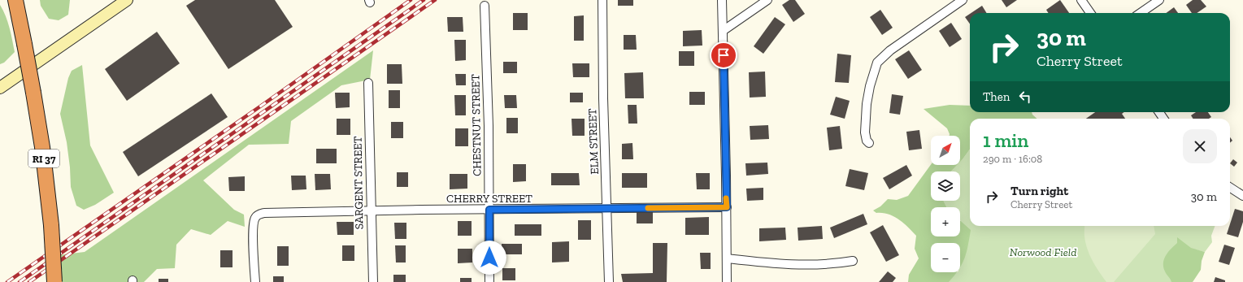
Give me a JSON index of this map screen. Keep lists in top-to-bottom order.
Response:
{
  "streets": {
    "highway": ["RI 37"],
    "street": [
      "CHESTNUT STREET",
      "ELM STREET",
      "SARGENT STREET",
      "CHERRY STREET"
    ]
  },
  "crossings": [
    ["CHESTNUT STREET", "CHERRY STREET"],
    ["ELM STREET", "CHERRY STREET"],
    ["SARGENT STREET", "CHERRY STREET"]
  ],
  "parks": ["Norwood Field"],
  "north": "top right",
  "page": {
    "turn": ["30 m", "Cherry Street"],
    "then": "Then",
    "heading": ["1 min", "290 m · 16:08"],
    "map_buttons": ["+", "−"],
    "list": [
      {
        "name": "Turn right",
        "note": "Cherry Street",
        "value": "30 m"
      }
    ]
  }
}
